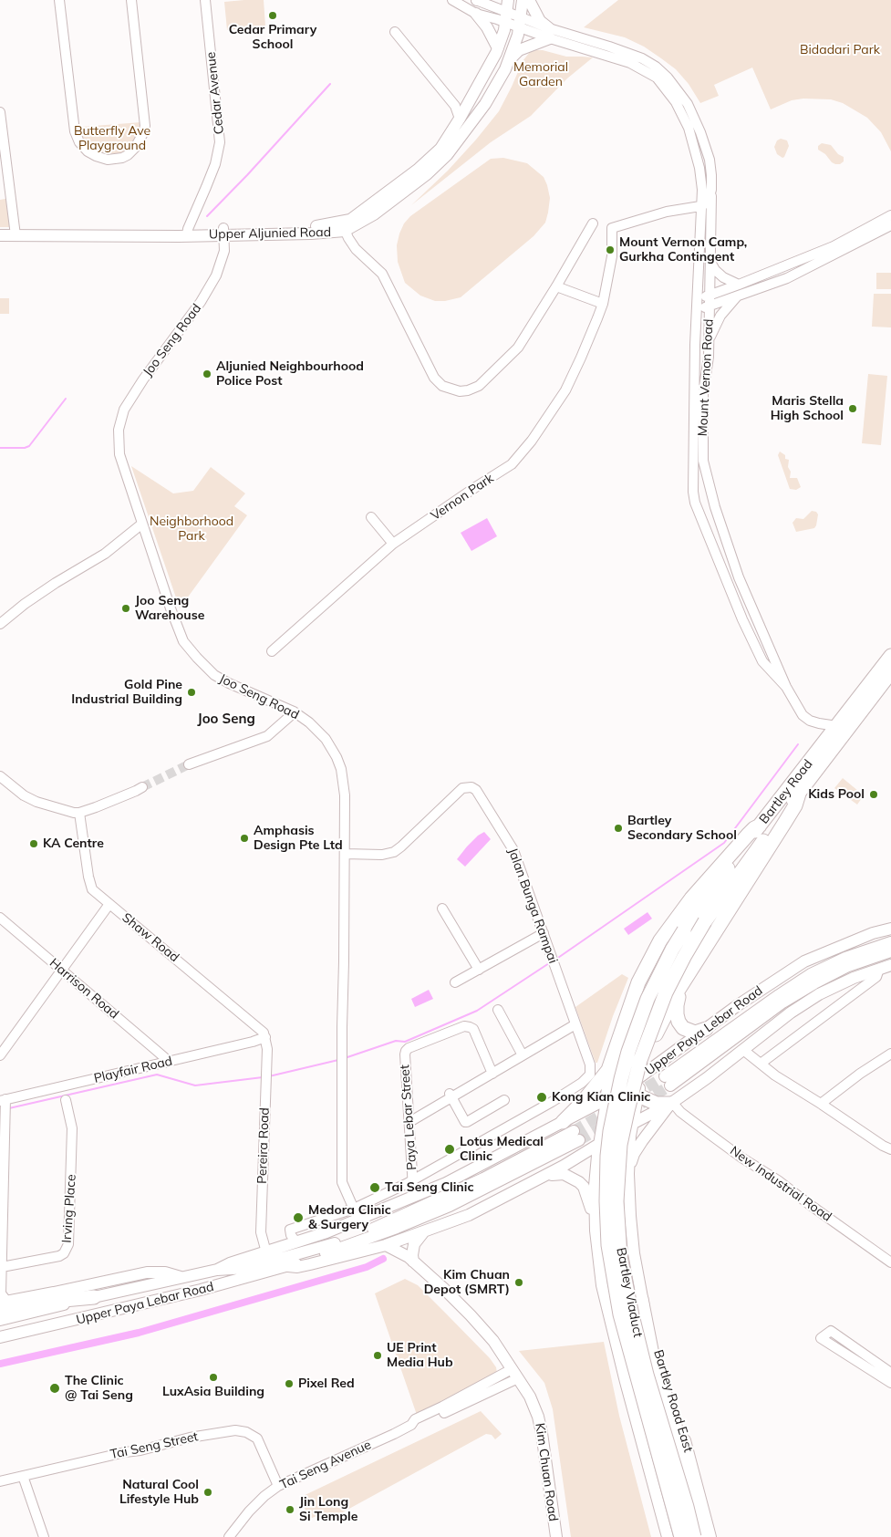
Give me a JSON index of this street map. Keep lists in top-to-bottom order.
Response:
{
  "streets": {
    "highway": ["Bartley Road", "Bartley Viaduct"],
    "main road": [
      "Upper Aljunied Road",
      "Upper Paya Lebar Road",
      "Bartley Road East",
      "Kim Chuan Road"
    ],
    "street": [
      "Cedar Avenue",
      "Joo Seng Road",
      "Mount Vernon Road",
      "Vernon Park",
      "Jalan Bunga Rampai",
      "Shaw Road",
      "Harrison Road",
      "Playfair Road",
      "Paya Lebar Street",
      "Pereira Road",
      "New Industrial Road",
      "Irving Place",
      "Tai Seng Street",
      "Tai Seng Avenue"
    ]
  },
  "crossings": [
    ["Cedar Avenue", "Upper Aljunied Road"],
    ["Upper Aljunied Road", "Joo Seng Road"],
    ["Joo Seng Road", "Jalan Bunga Rampai"],
    ["Joo Seng Road", "Upper Paya Lebar Road"],
    ["Mount Vernon Road", "Vernon Park"],
    ["Mount Vernon Road", "Bartley Road"],
    ["Bartley Road", "Bartley Viaduct"],
    ["Jalan Bunga Rampai", "Paya Lebar Street"],
    ["Shaw Road", "Playfair Road"],
    ["Shaw Road", "Pereira Road"],
    ["Harrison Road", "Playfair Road"],
    ["Upper Paya Lebar Road", "Paya Lebar Street"],
    ["Upper Paya Lebar Road", "Pereira Road"],
    ["Upper Paya Lebar Road", "New Industrial Road"],
    ["Upper Paya Lebar Road", "Bartley Road East"],
    ["Upper Paya Lebar Road", "Kim Chuan Road"],
    ["Playfair Road", "Pereira Road"],
    ["Tai Seng Street", "Tai Seng Avenue"],
    ["Tai Seng Avenue", "Kim Chuan Road"]
  ],
  "districts": ["Joo Seng"],
  "parks": [
    "Bidadari Park",
    "Memorial Garden",
    "Butterfly Ave Playground",
    "Neighborhood Park"
  ],
  "places": [
    "Cedar Primary School",
    "Mount Vernon Camp, Gurkha Contingent",
    "Aljunied Neighbourhood Police Post",
    "Maris Stella High School",
    "Joo Seng Warehouse",
    "Gold Pine Industrial Building",
    "Kids Pool",
    "Bartley Secondary School",
    "Amphasis Design Pte Ltd",
    "KA Centre",
    "Kong Kian Clinic",
    "Lotus Medical Clinic",
    "Tai Seng Clinic",
    "Medora Clinic & Surgery",
    "Kim Chuan Depot (SMRT)",
    "UE Print Media Hub",
    "LuxAsia Building",
    "Pixel Red",
    "The Clinic @ Tai Seng",
    "Natural Cool Lifestyle Hub",
    "Jin Long Si Temple"
  ]
}
